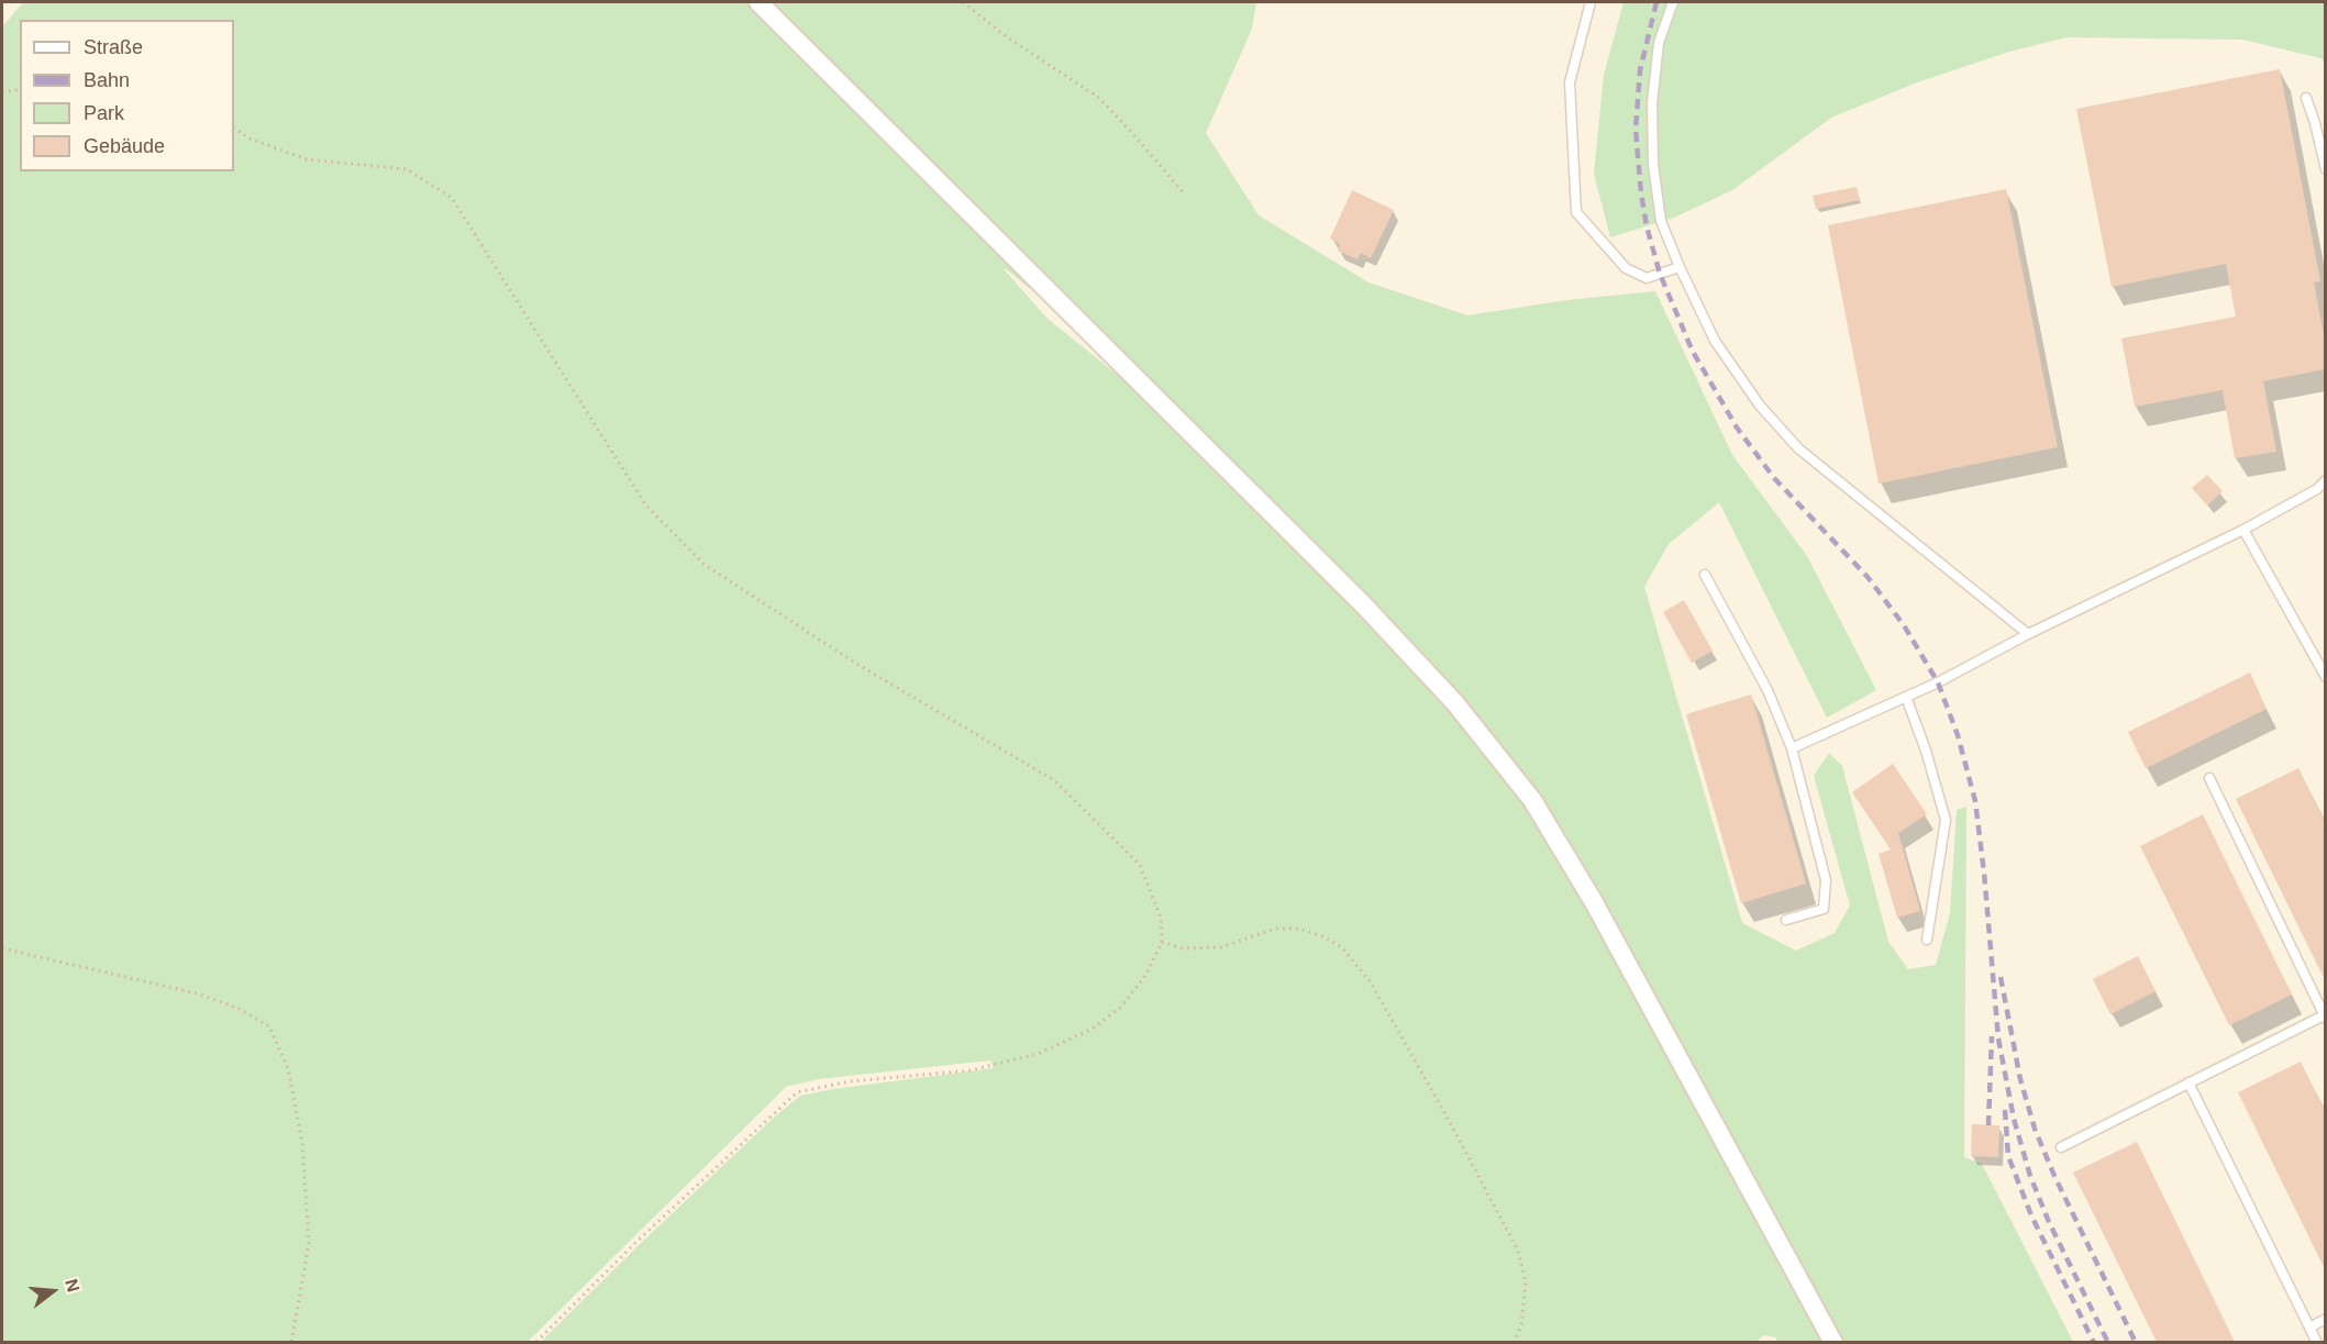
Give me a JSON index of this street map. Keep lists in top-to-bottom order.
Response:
{
  "legend": [
    "Straße",
    "Bahn",
    "Park",
    "Gebäude"
  ],
  "north": "right"
}
